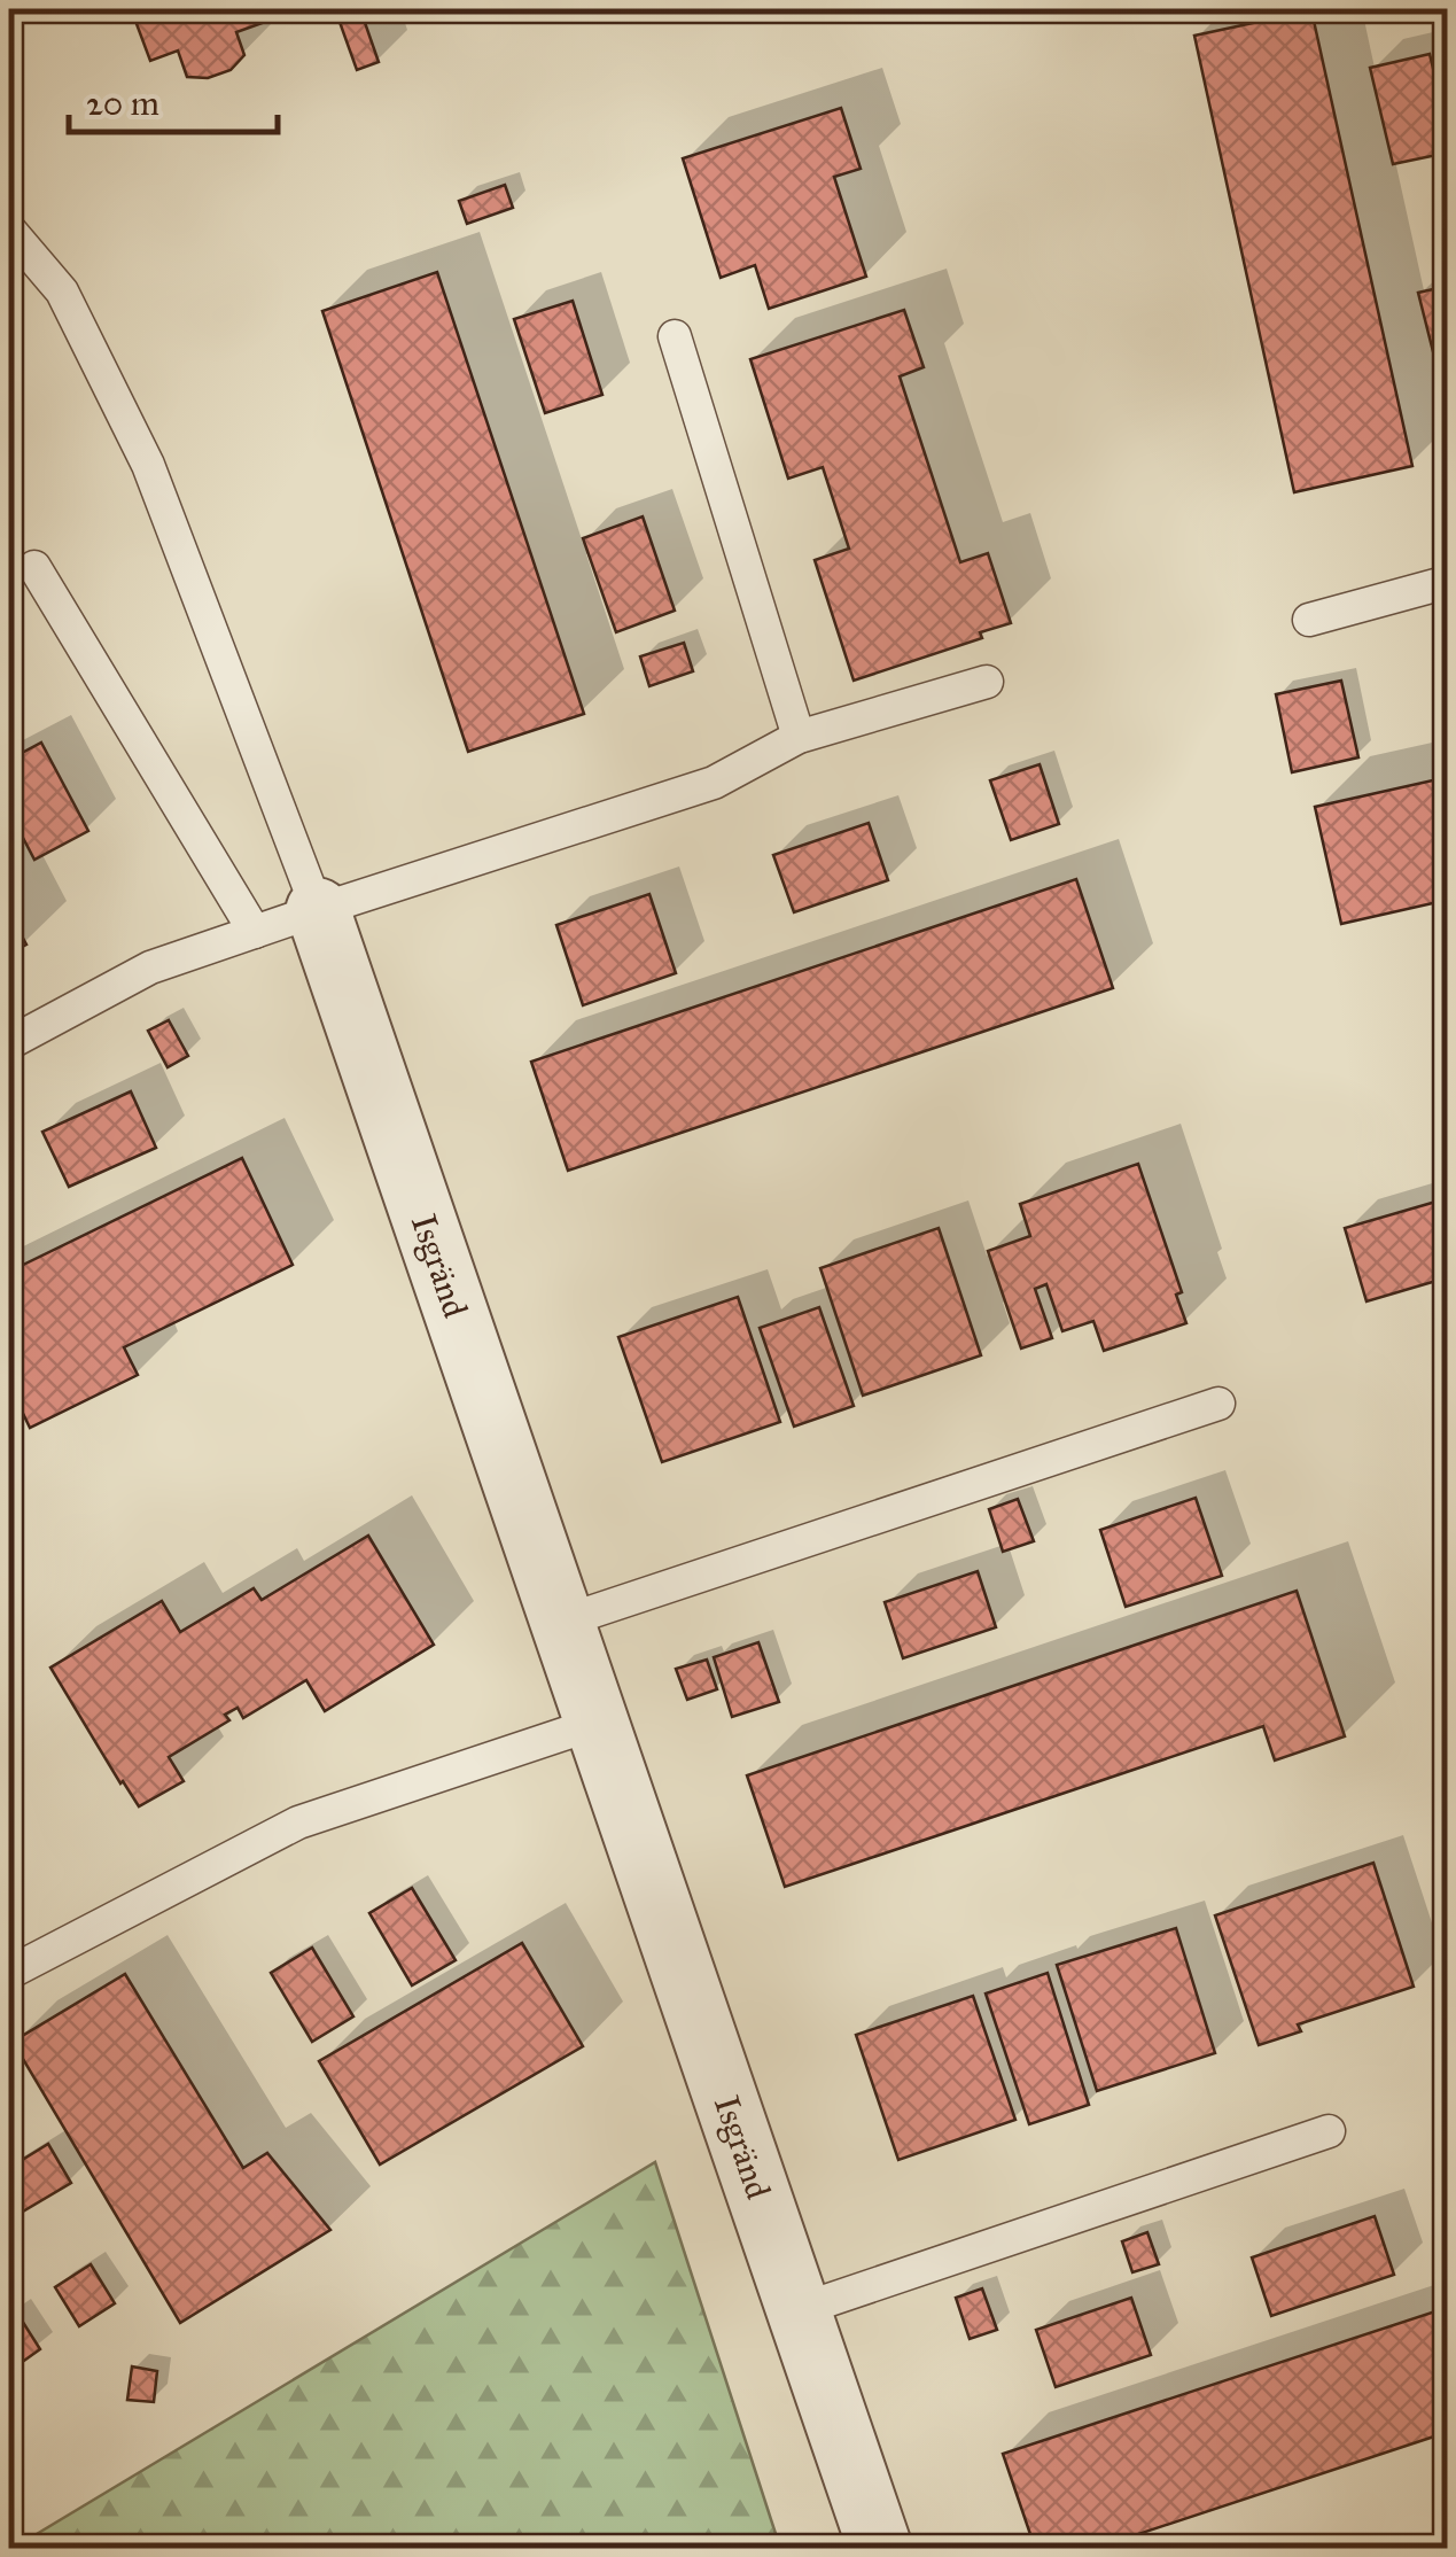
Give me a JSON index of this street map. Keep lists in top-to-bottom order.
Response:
{
  "streets": {
    "street": ["Isgränd"]
  },
  "scale_bar": "20 m"
}
